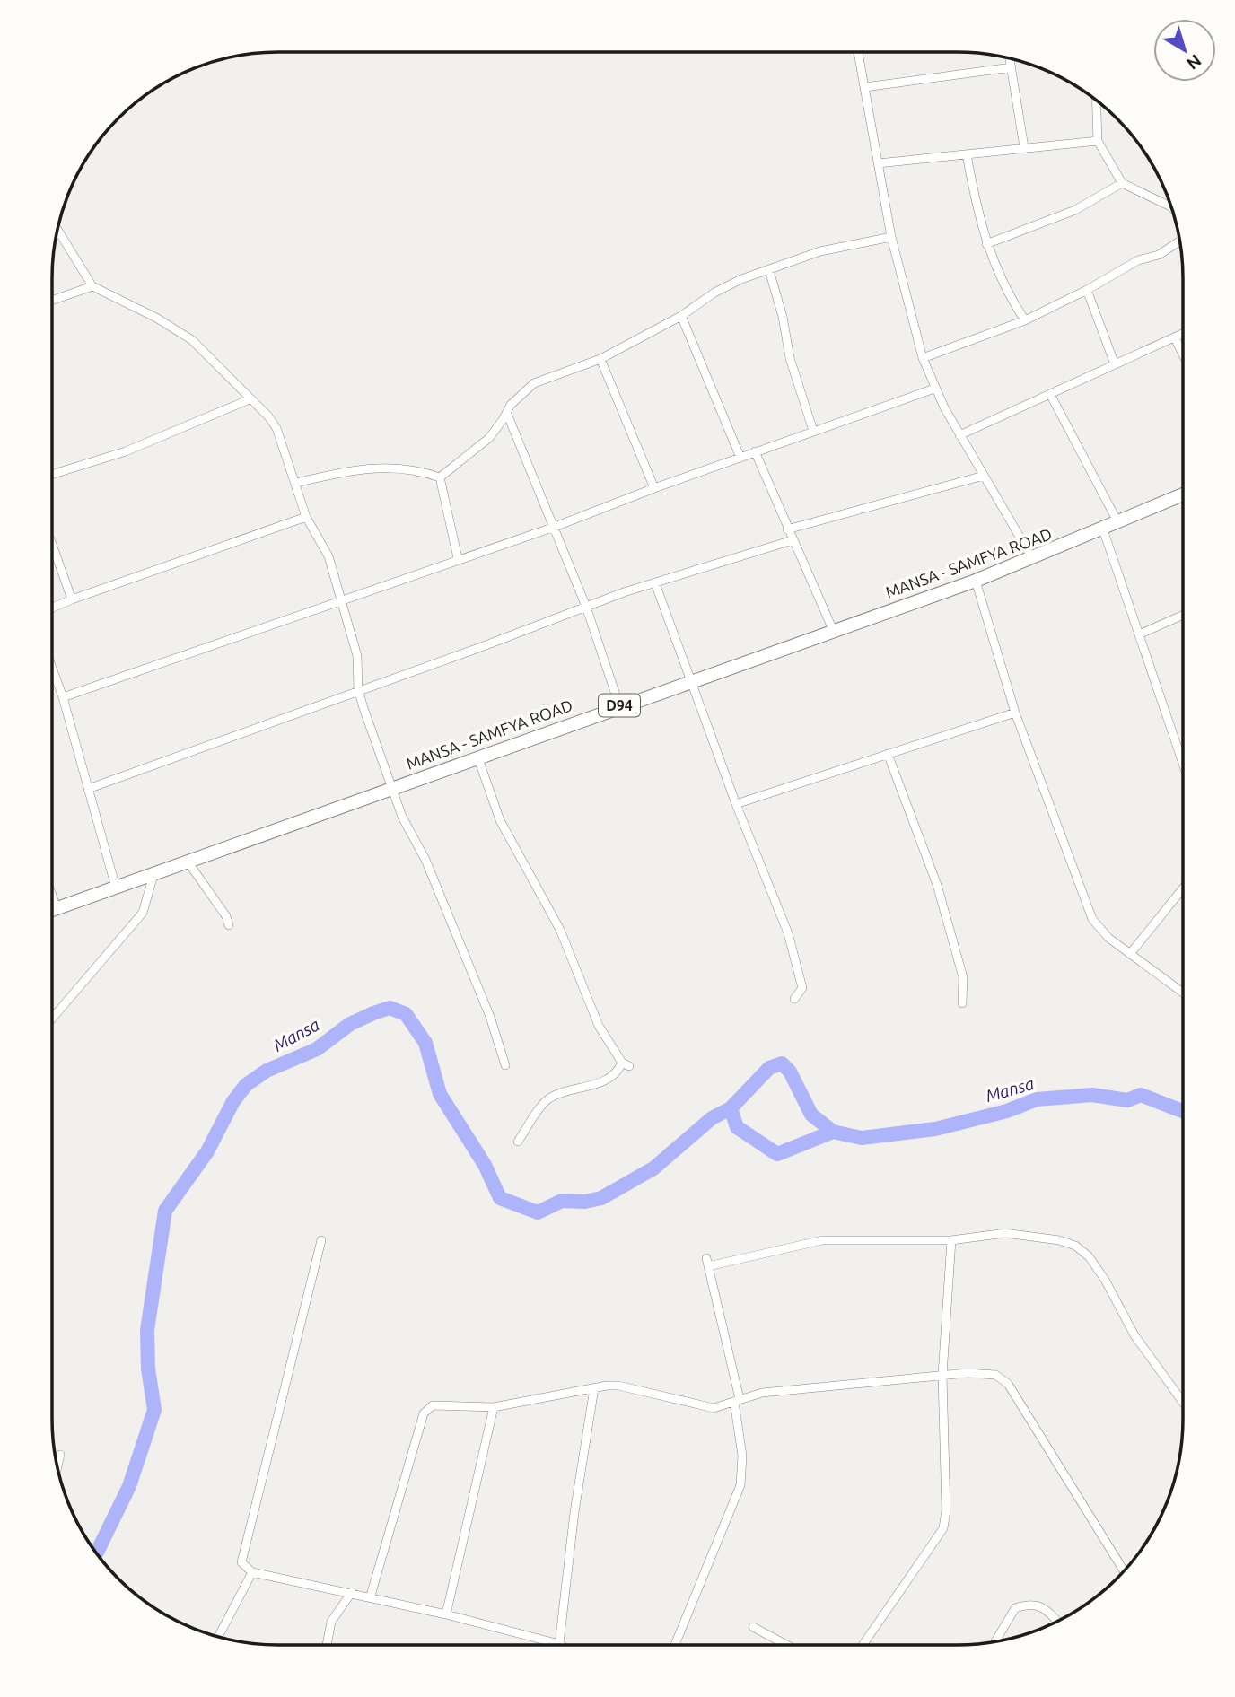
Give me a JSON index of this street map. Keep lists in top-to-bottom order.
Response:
{
  "streets": {
    "main road": ["MANSA - SAMFYA ROAD", "D94"]
  },
  "water": ["Mansa"],
  "north": "bottom right"
}
